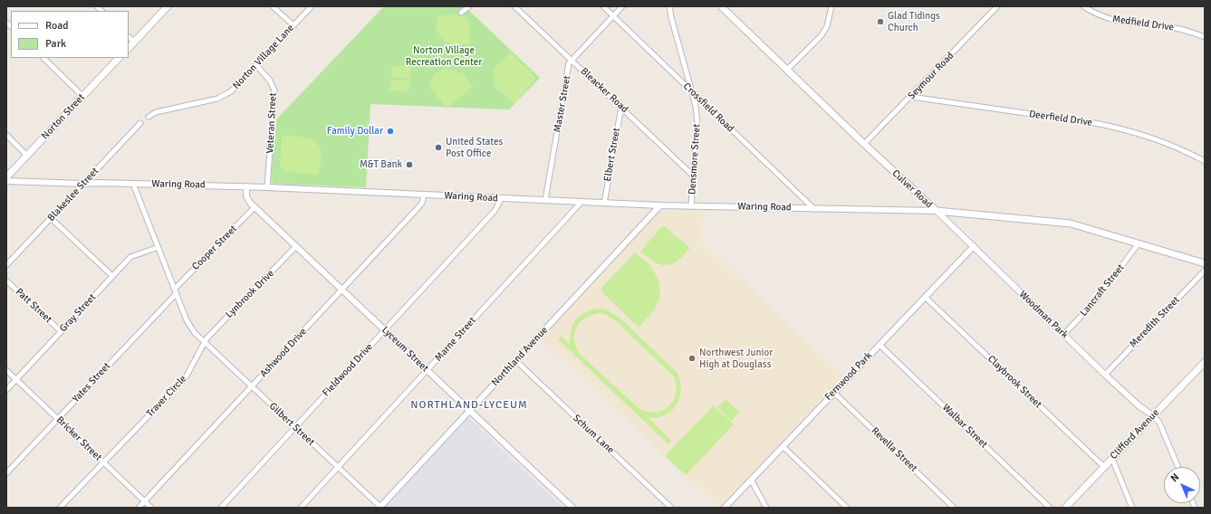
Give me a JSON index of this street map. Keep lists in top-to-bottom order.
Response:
{
  "streets": {
    "main road": ["Norton Street", "Culver Road", "Clifford Avenue"],
    "street": [
      "Medfield Drive",
      "Norton Village Lane",
      "Seymour Road",
      "Bleacker Road",
      "Master Street",
      "Crossfield Road",
      "Deerfield Drive",
      "Veteran Street",
      "Elbert Street",
      "Densmore Street",
      "Waring Road",
      "Blakeslee Street",
      "Cooper Street",
      "Lancraft Street",
      "Lynbrook Drive",
      "Patt Street",
      "Gray Street",
      "Woodman Park",
      "Meredith Street",
      "Marne Street",
      "Lyceum Street",
      "Ashwood Drive",
      "Northland Avenue",
      "Fieldwood Drive",
      "Fernwood Park",
      "Claybrook Street",
      "Yates Street",
      "Traver Circle",
      "Gilbert Street",
      "Walbar Street",
      "Schum Lane",
      "Bricker Street",
      "Revella Street"
    ]
  },
  "crossings": [
    ["Norton Village Lane", "Veteran Street"],
    ["Seymour Road", "Deerfield Drive"],
    ["Seymour Road", "Culver Road"],
    ["Bleacker Road", "Master Street"],
    ["Bleacker Road", "Elbert Street"],
    ["Bleacker Road", "Densmore Street"],
    ["Master Street", "Crossfield Road"],
    ["Master Street", "Waring Road"],
    ["Crossfield Road", "Densmore Street"],
    ["Crossfield Road", "Waring Road"],
    ["Veteran Street", "Waring Road"],
    ["Elbert Street", "Waring Road"],
    ["Densmore Street", "Waring Road"],
    ["Waring Road", "Culver Road"],
    ["Waring Road", "Blakeslee Street"],
    ["Waring Road", "Woodman Park"],
    ["Waring Road", "Marne Street"],
    ["Waring Road", "Lyceum Street"],
    ["Waring Road", "Ashwood Drive"],
    ["Waring Road", "Northland Avenue"],
    ["Waring Road", "Fieldwood Drive"],
    ["Culver Road", "Lancraft Street"],
    ["Culver Road", "Woodman Park"],
    ["Cooper Street", "Lyceum Street"],
    ["Cooper Street", "Yates Street"],
    ["Lancraft Street", "Woodman Park"],
    ["Lynbrook Drive", "Lyceum Street"],
    ["Lynbrook Drive", "Traver Circle"],
    ["Lynbrook Drive", "Gilbert Street"],
    ["Patt Street", "Gray Street"],
    ["Gray Street", "Bricker Street"],
    ["Woodman Park", "Meredith Street"],
    ["Woodman Park", "Fernwood Park"],
    ["Woodman Park", "Clifford Avenue"],
    ["Marne Street", "Lyceum Street"],
    ["Marne Street", "Gilbert Street"],
    ["Lyceum Street", "Ashwood Drive"],
    ["Lyceum Street", "Northland Avenue"],
    ["Lyceum Street", "Fieldwood Drive"],
    ["Ashwood Drive", "Gilbert Street"],
    ["Ashwood Drive", "Bricker Street"],
    ["Northland Avenue", "Gilbert Street"],
    ["Northland Avenue", "Schum Lane"],
    ["Fieldwood Drive", "Gilbert Street"],
    ["Fernwood Park", "Claybrook Street"],
    ["Fernwood Park", "Walbar Street"],
    ["Fernwood Park", "Revella Street"],
    ["Claybrook Street", "Clifford Avenue"],
    ["Yates Street", "Bricker Street"],
    ["Traver Circle", "Gilbert Street"],
    ["Traver Circle", "Bricker Street"]
  ],
  "districts": ["NORTHLAND-LYCEUM"],
  "parks": ["Norton Village Recreation Center"],
  "places": [
    "Glad Tidings Church",
    "Family Dollar",
    "United States Post Office",
    "M&T Bank",
    "Northwest Junior High at Douglass"
  ],
  "legend": ["Road", "Park"],
  "north": "top left"
}
